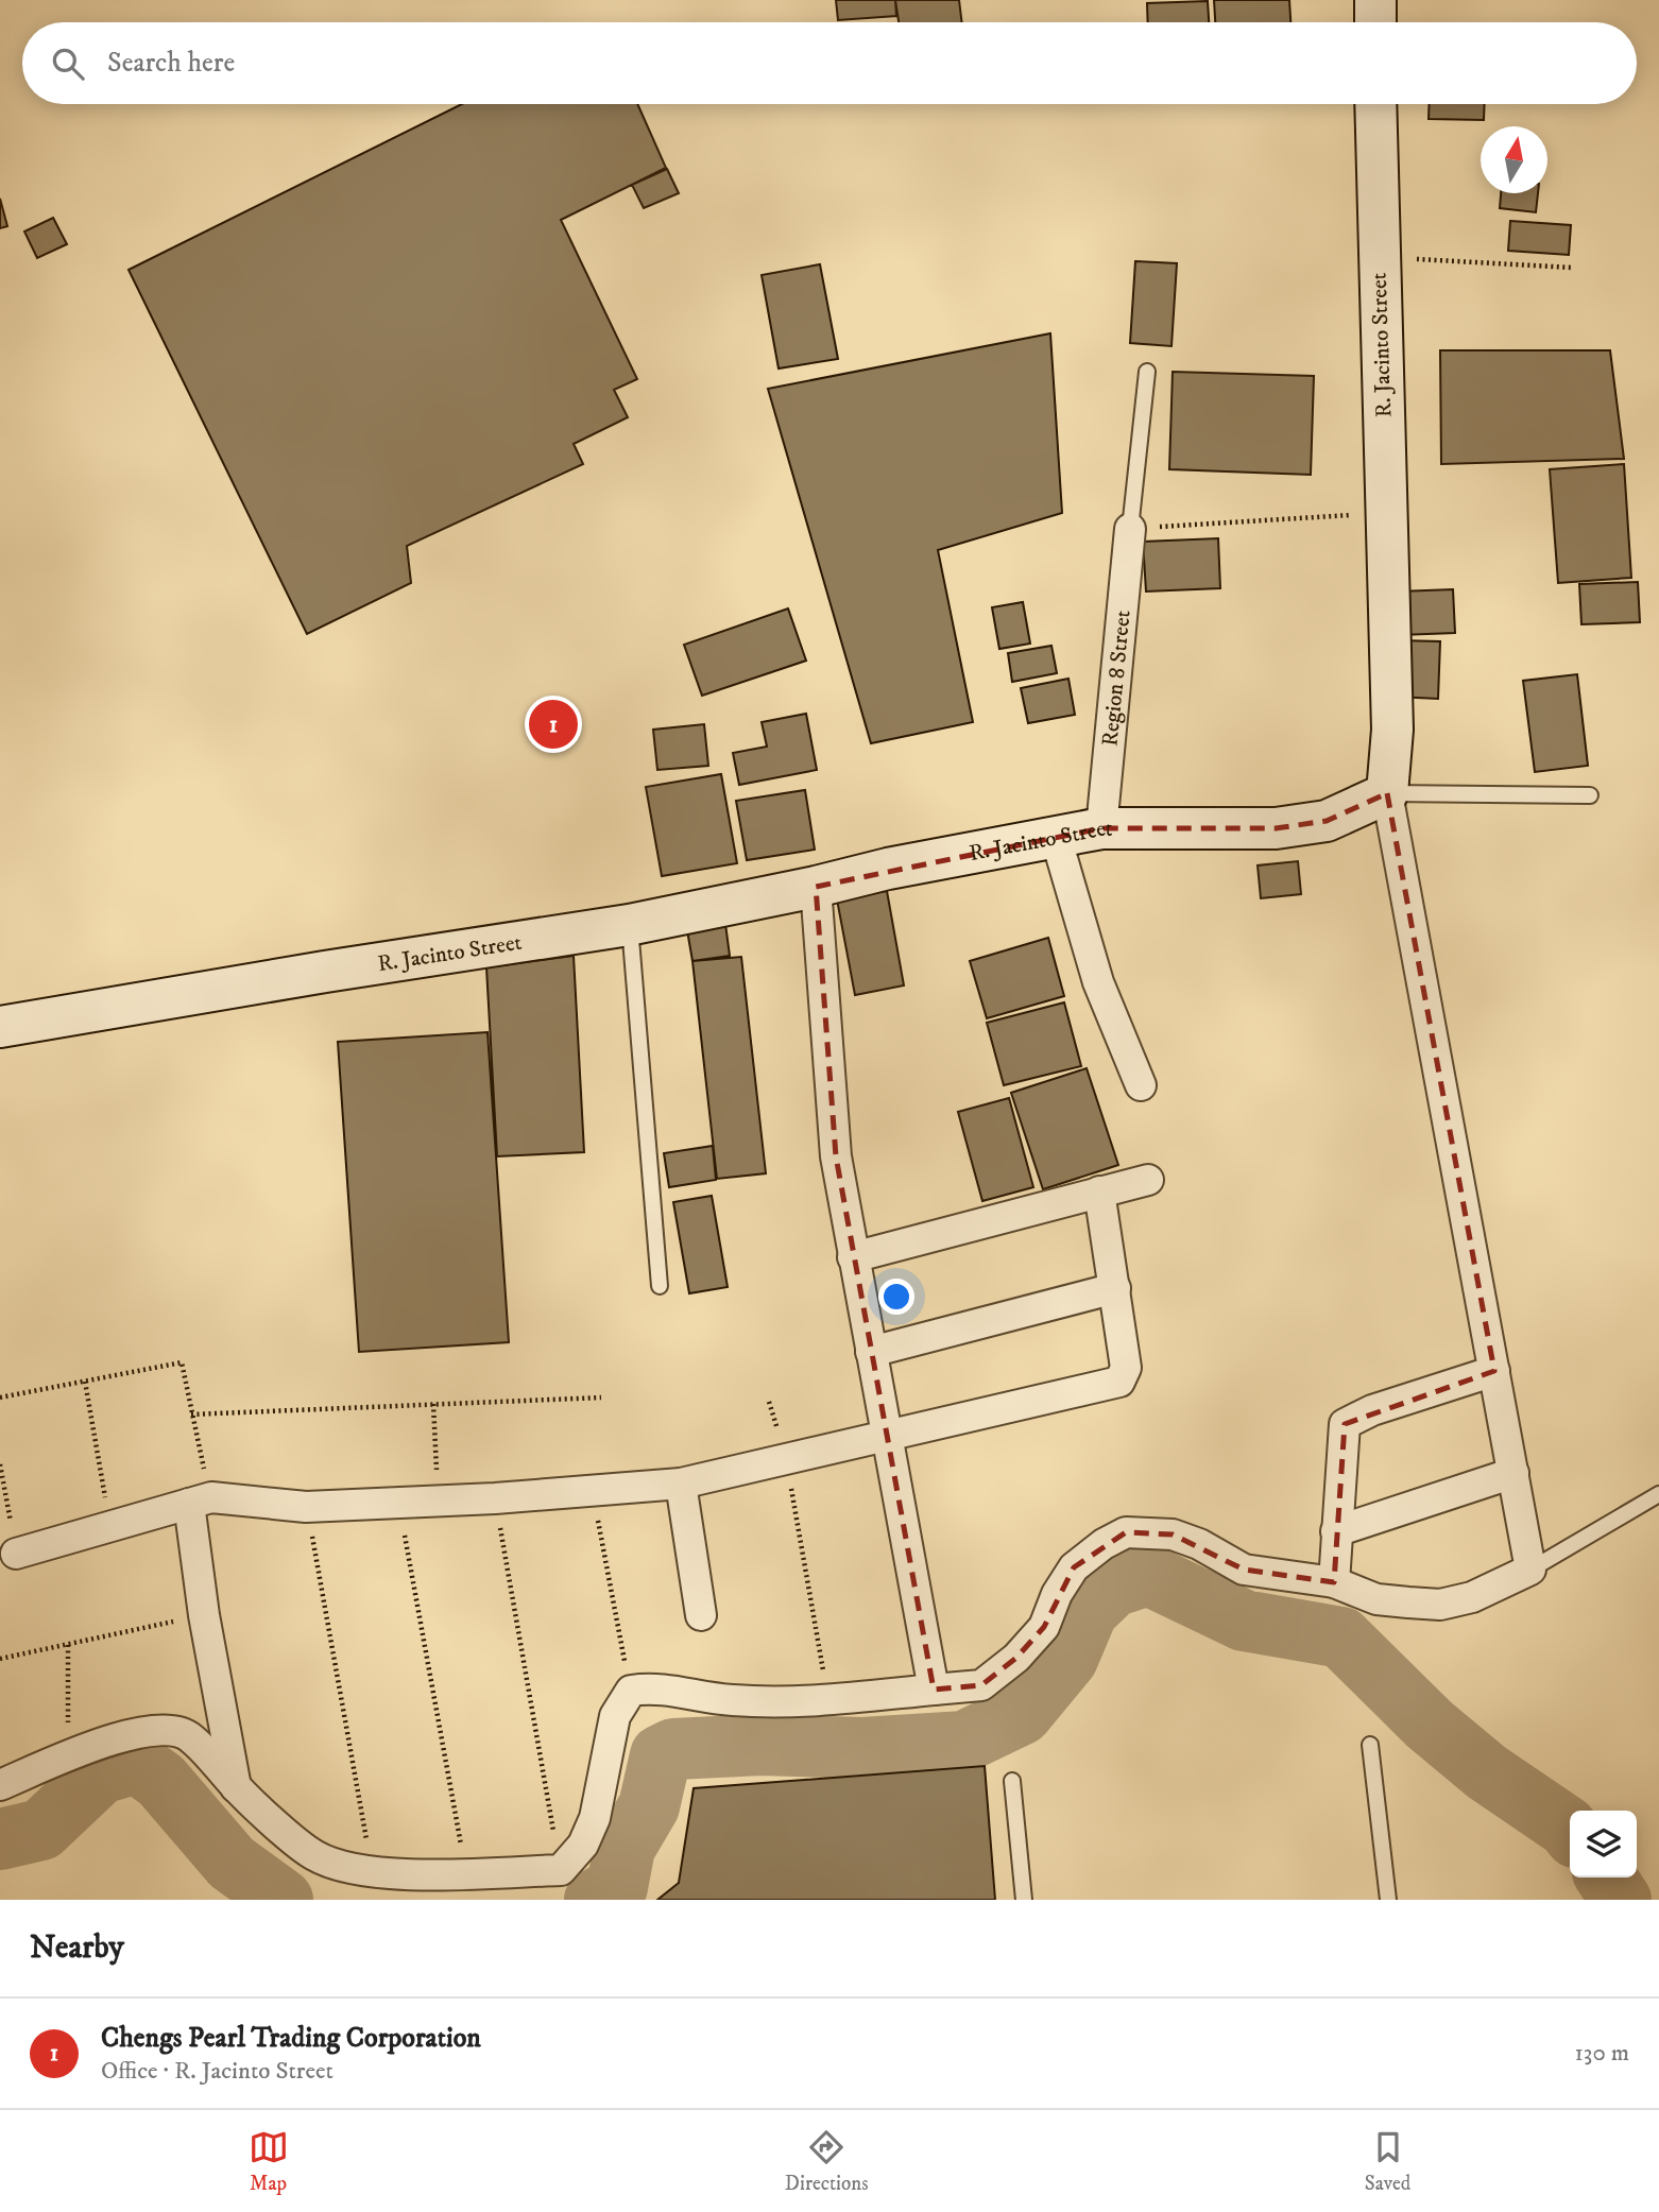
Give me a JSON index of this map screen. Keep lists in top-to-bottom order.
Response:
{
  "streets": {
    "street": ["R. Jacinto Street", "Region 8 Street"]
  },
  "crossings": [
    ["R. Jacinto Street", "Region 8 Street"]
  ],
  "north": "top",
  "page": {
    "search": "Search here",
    "pins": "1",
    "heading": "Nearby",
    "list": [
      {
        "mark": "1",
        "name": "Chengs Pearl Trading Corporation",
        "note": "Office · R. Jacinto Street",
        "value": "130 m"
      }
    ],
    "nav": ["Map", "Directions", "Saved"]
  }
}
